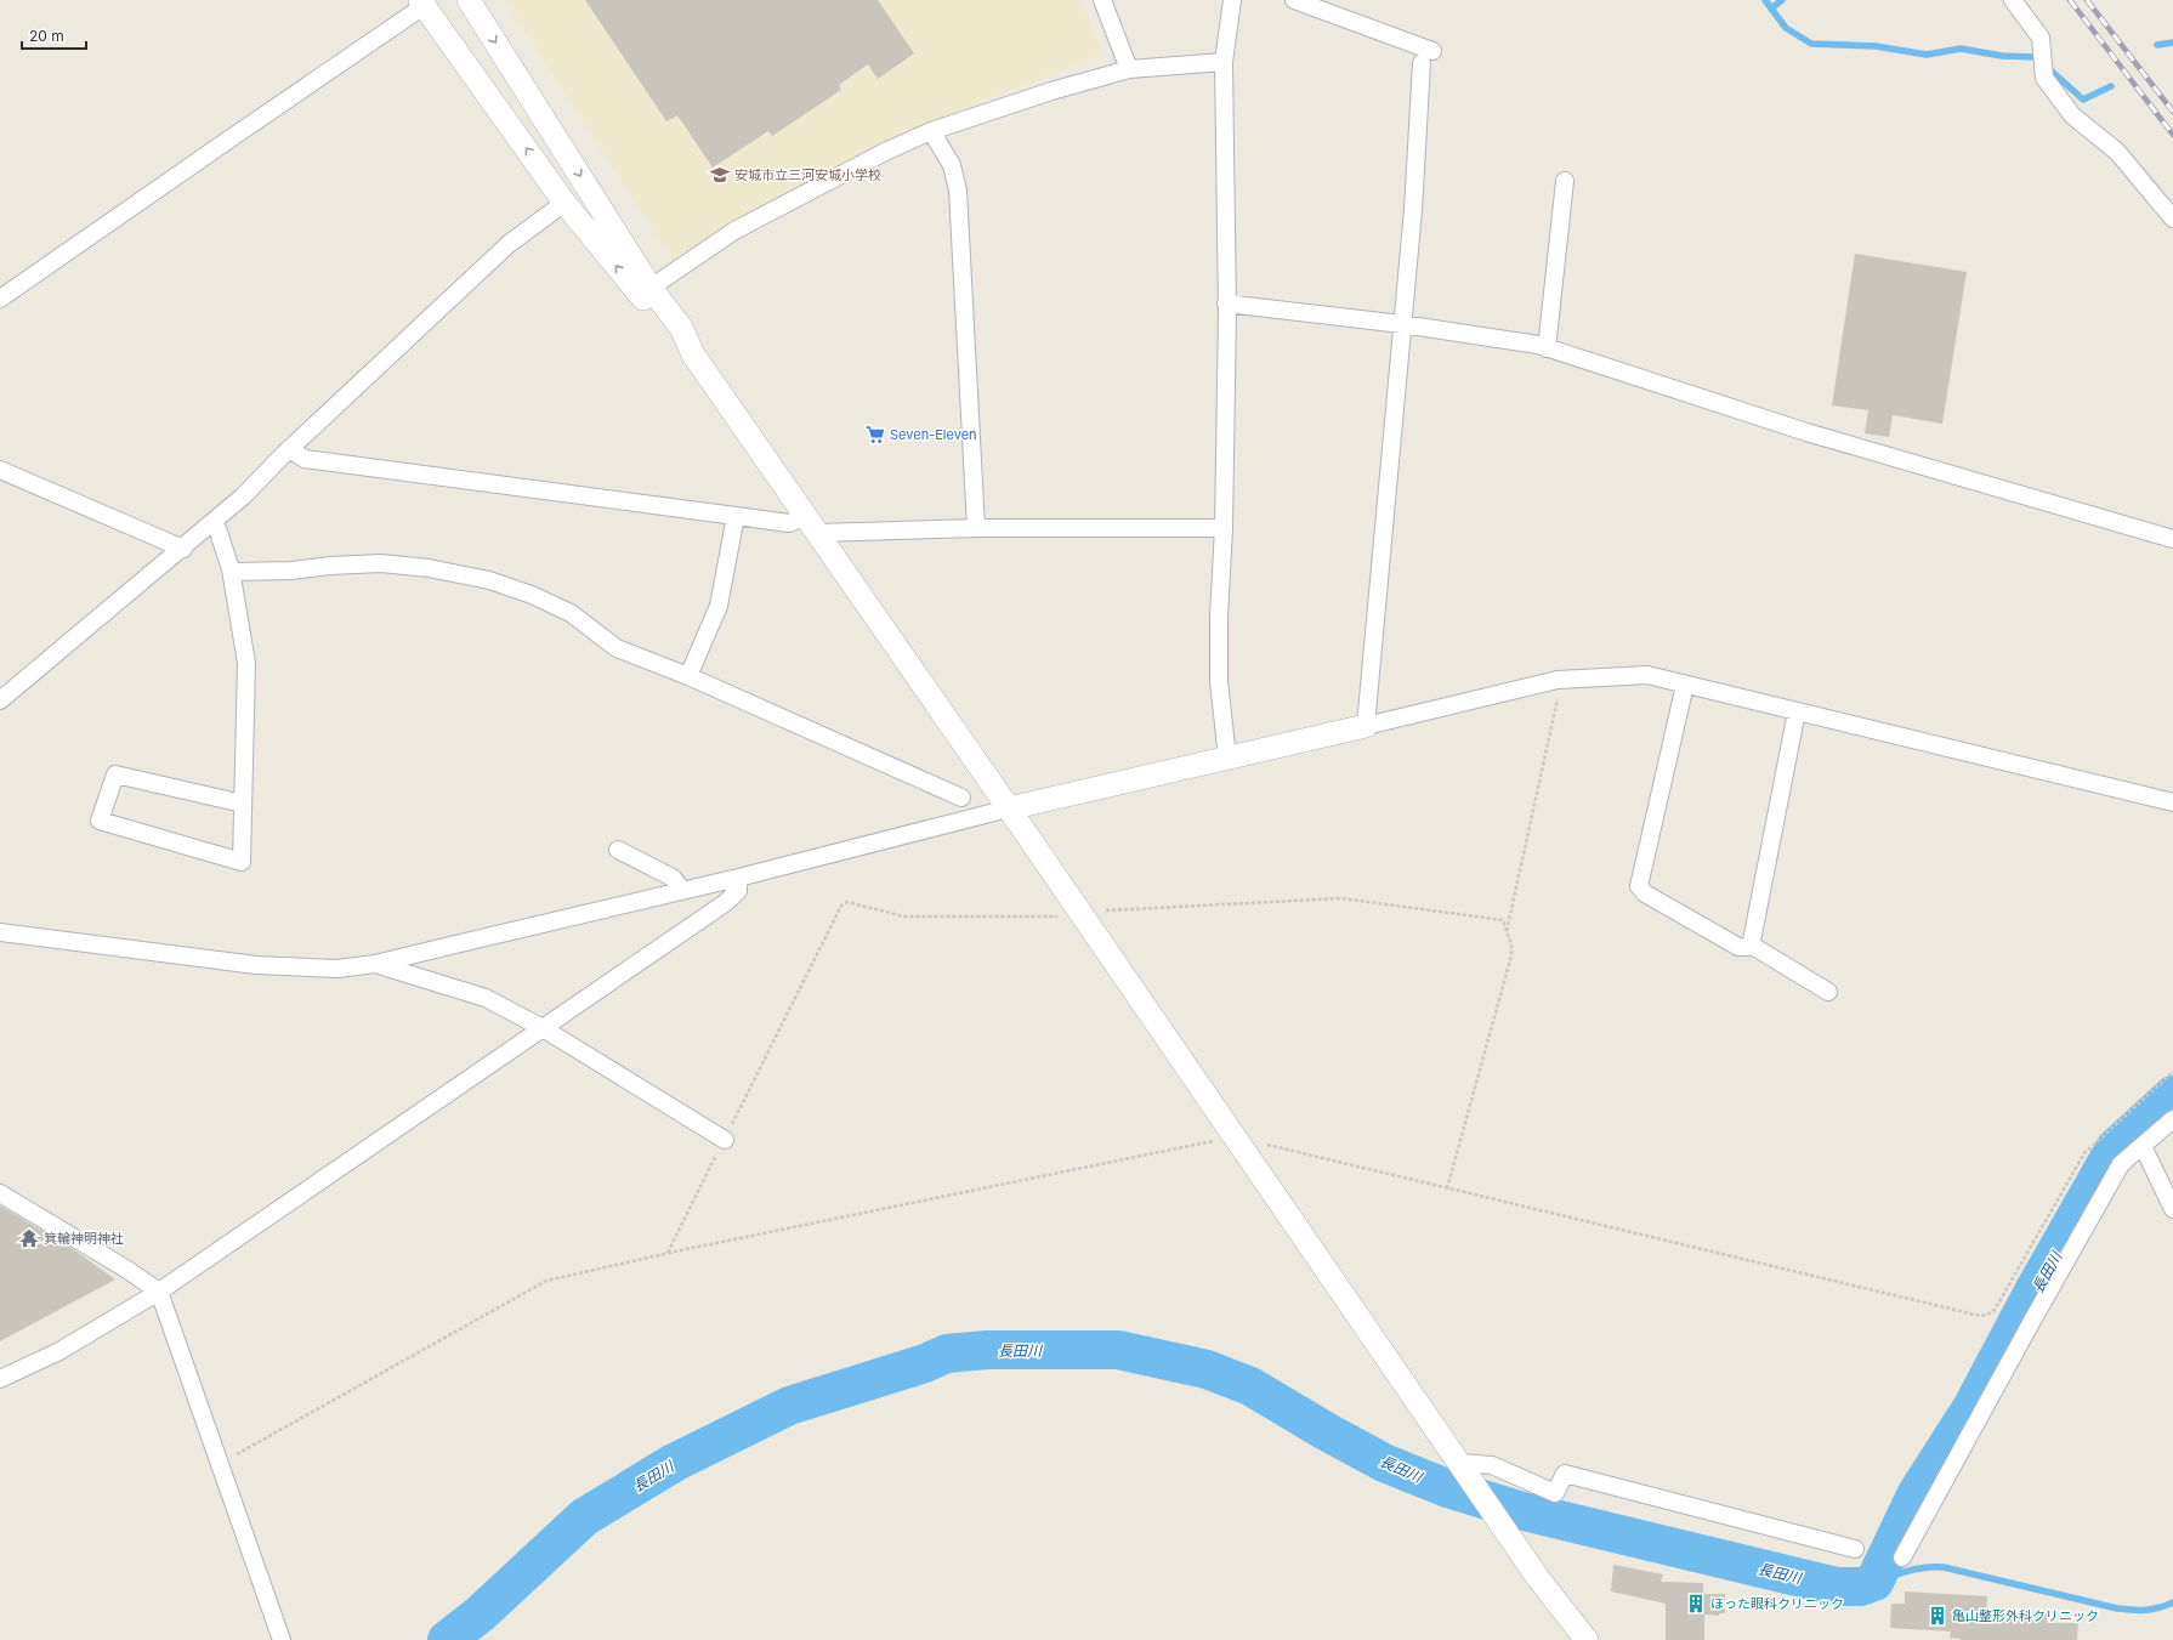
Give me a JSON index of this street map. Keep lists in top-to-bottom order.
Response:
{
  "water": ["長田川"],
  "places": {
    "school or university": ["安城市立三河安城小学校"],
    "supermarket": ["Seven-Eleven"],
    "temple": ["箕輪神明神社"],
    "building": ["ほった眼科クリニック", "亀山整形外科クリニック"]
  },
  "scale_bar": "20 m"
}
